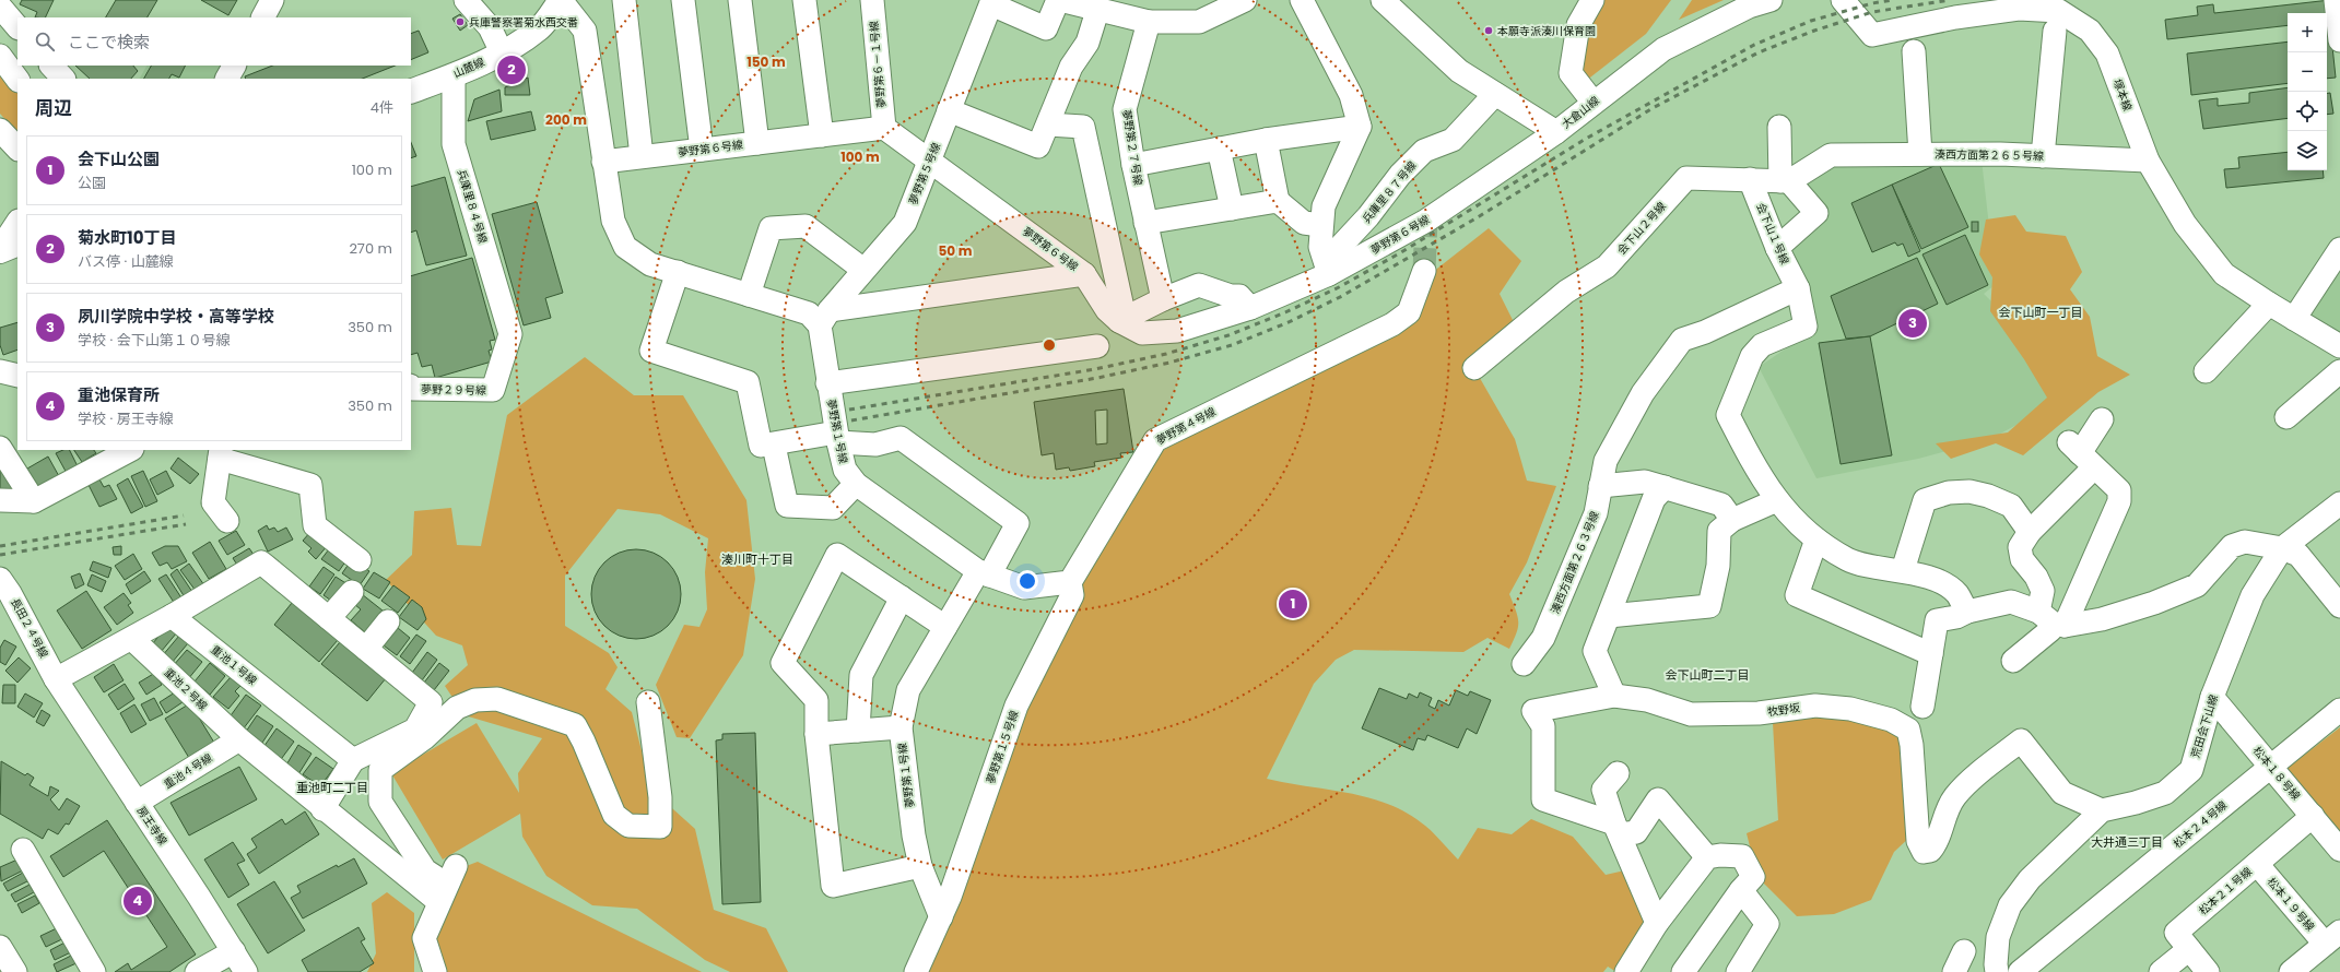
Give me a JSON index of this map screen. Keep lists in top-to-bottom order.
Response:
{
  "streets": {
    "main road": ["山麓線"],
    "street": [
      "夢野第６－１号線",
      "塚本線",
      "大倉山線",
      "夢野第２７号線",
      "夢野第６号線",
      "湊西方面第２６５号線",
      "夢野第５号線",
      "兵庫里８７号線",
      "兵庫里８４号線",
      "会下山２号線",
      "会下山１号線",
      "夢野２９号線",
      "夢野第４号線",
      "夢野第１号線",
      "湊西方面第２６３号線",
      "長田２４号線",
      "重池１号線",
      "重池２号線",
      "牧野坂",
      "荒田会下山線",
      "夢野第１５号線",
      "重池４号線",
      "松本１８号線",
      "松本２４号線",
      "房王寺線",
      "松本２１号線",
      "松本１９号線"
    ]
  },
  "crossings": [
    ["夢野第６－１号線", "夢野第６号線"],
    ["山麓線", "兵庫里８４号線"],
    ["塚本線", "湊西方面第２６５号線"],
    ["大倉山線", "夢野第６号線"],
    ["大倉山線", "兵庫里８７号線"],
    ["夢野第６号線", "夢野第５号線"],
    ["夢野第６号線", "兵庫里８７号線"],
    ["湊西方面第２６５号線", "会下山２号線"],
    ["夢野第５号線", "夢野第１号線"],
    ["兵庫里８４号線", "夢野２９号線"],
    ["会下山２号線", "会下山１号線"],
    ["会下山１号線", "湊西方面第２６３号線"],
    ["夢野第４号線", "夢野第１５号線"],
    ["夢野第１号線", "夢野第１５号線"],
    ["長田２４号線", "房王寺線"],
    ["重池２号線", "重池４号線"],
    ["牧野坂", "荒田会下山線"],
    ["荒田会下山線", "松本１８号線"],
    ["重池４号線", "房王寺線"],
    ["松本１８号線", "松本２４号線"],
    ["松本１８号線", "松本２１号線"],
    ["松本２１号線", "松本１９号線"]
  ],
  "districts": [
    "会下山町一丁目",
    "湊川町十丁目",
    "会下山町二丁目",
    "重池町二丁目",
    "大井通三丁目"
  ],
  "places": ["兵庫警察署菊水西交番", "本願寺派湊川保育園"],
  "page": {
    "map_buttons": ["+", "−"],
    "search": "ここで検索",
    "pins": [
      "2",
      "3",
      "1",
      "4"
    ],
    "heading": ["周辺", "4件"],
    "list": [
      {
        "mark": "1",
        "name": "会下山公園",
        "note": "公園",
        "value": "100 m"
      },
      {
        "mark": "2",
        "name": "菊水町10丁目",
        "note": "バス停 · 山麓線",
        "value": "270 m"
      },
      {
        "mark": "3",
        "name": "夙川学院中学校・高等学校",
        "note": "学校 · 会下山第１０号線",
        "value": "350 m"
      },
      {
        "mark": "4",
        "name": "重池保育所",
        "note": "学校 · 房王寺線",
        "value": "350 m"
      }
    ]
  },
  "rings": [
    "150 m",
    "200 m",
    "100 m",
    "50 m"
  ]
}
